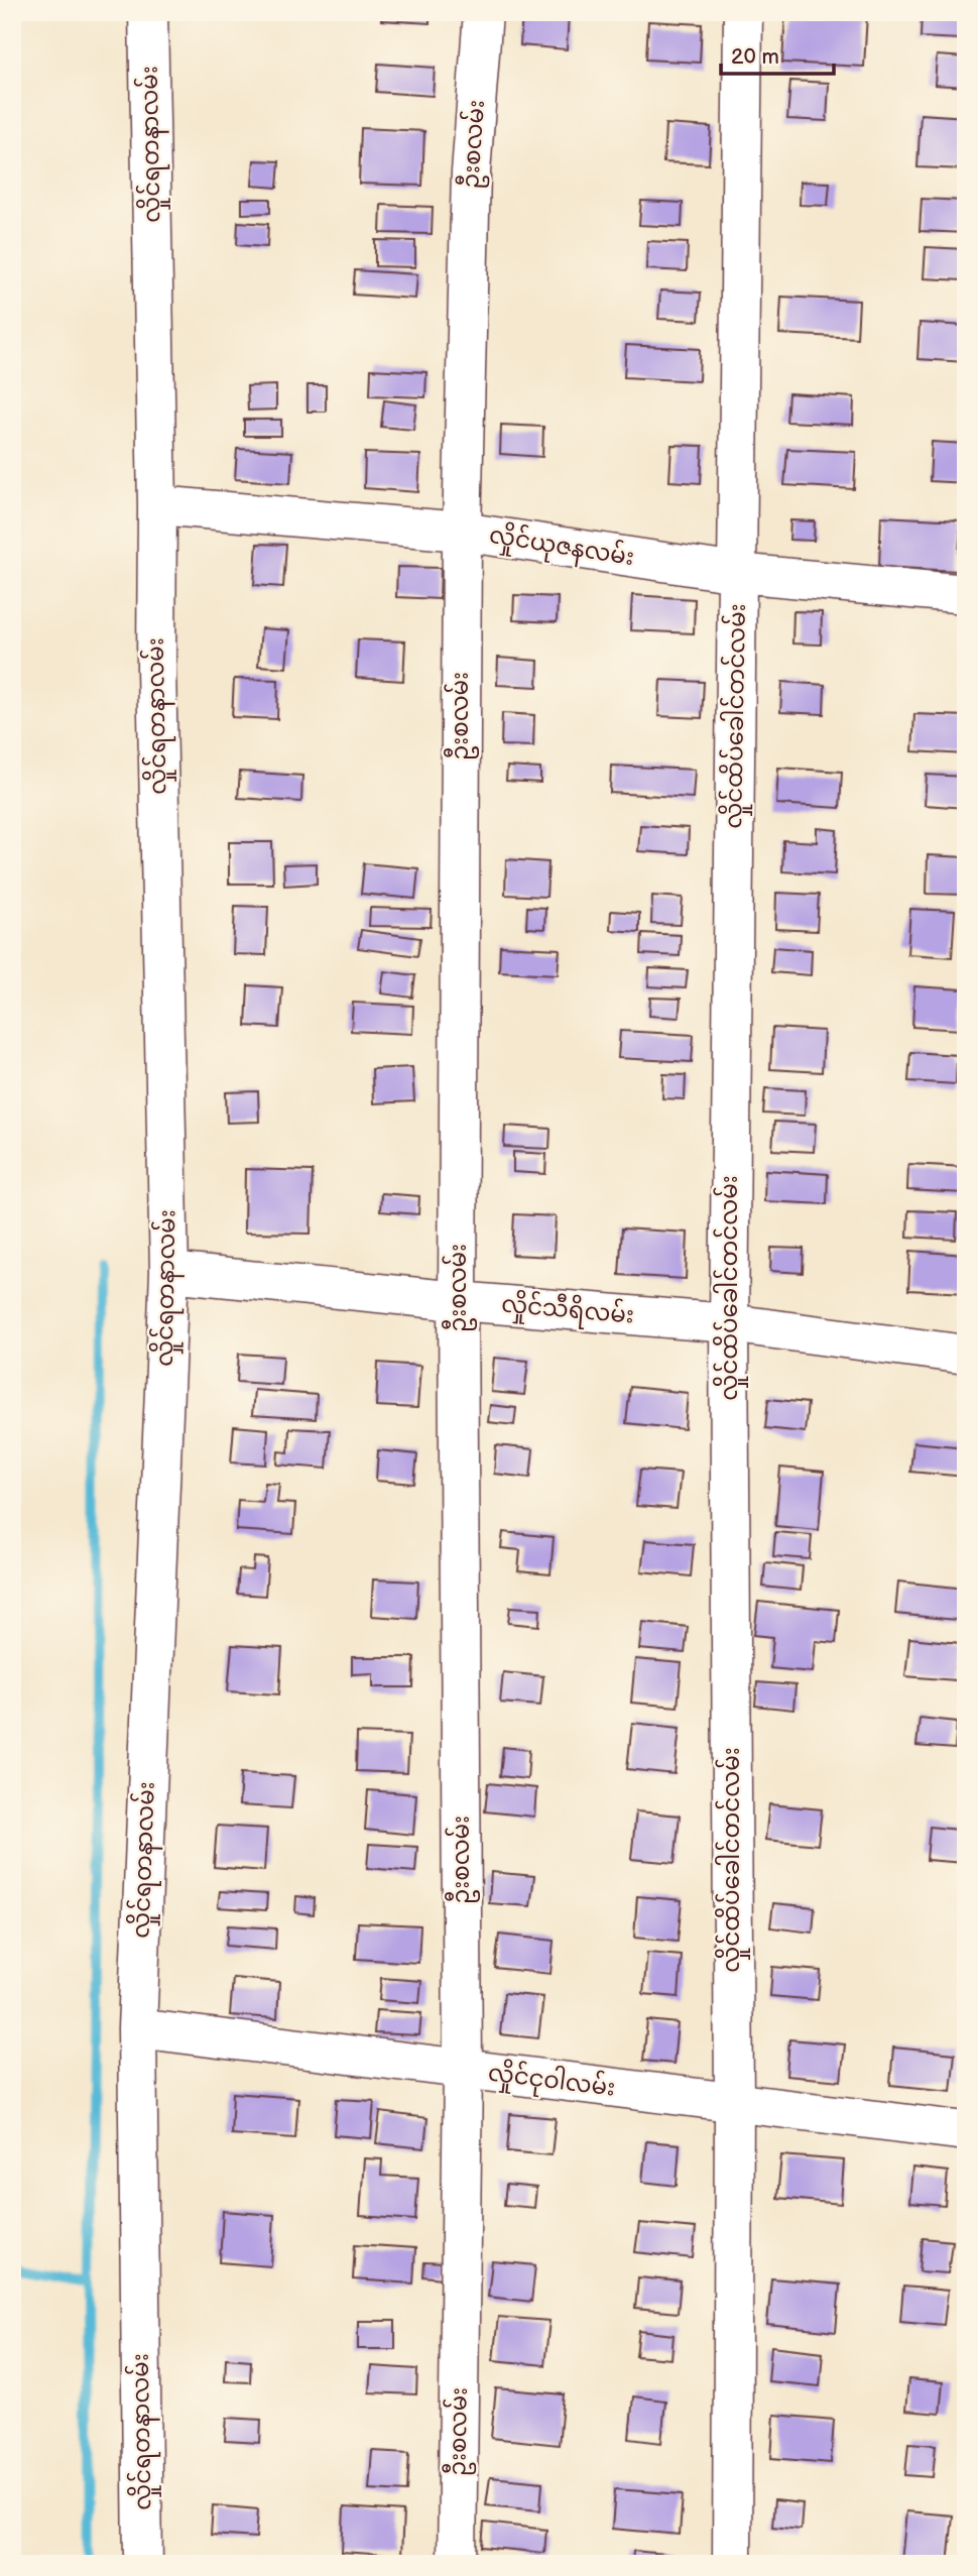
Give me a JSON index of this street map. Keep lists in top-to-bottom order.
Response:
{
  "streets": {
    "street": [
      "လှိုင်ရတနာလမ်း",
      "ဦးစလမ်း",
      "လှိုင်ယုဇနလမ်း",
      "လှိုင်ထိပ်ခေါင်တင်လမ်း",
      "လှိုင်သီရိလမ်း",
      "လှိုင်ငုဝါလမ်း"
    ]
  },
  "crossings": [
    ["လှိုင်ရတနာလမ်း", "လှိုင်ယုဇနလမ်း"],
    ["လှိုင်ရတနာလမ်း", "လှိုင်သီရိလမ်း"],
    ["လှိုင်ရတနာလမ်း", "လှိုင်ငုဝါလမ်း"],
    ["ဦးစလမ်း", "လှိုင်ယုဇနလမ်း"],
    ["ဦးစလမ်း", "လှိုင်သီရိလမ်း"],
    ["ဦးစလမ်း", "လှိုင်ငုဝါလမ်း"],
    ["လှိုင်ယုဇနလမ်း", "လှိုင်ထိပ်ခေါင်တင်လမ်း"],
    ["လှိုင်ထိပ်ခေါင်တင်လမ်း", "လှိုင်သီရိလမ်း"],
    ["လှိုင်ထိပ်ခေါင်တင်လမ်း", "လှိုင်ငုဝါလမ်း"]
  ],
  "scale_bar": "20 m"
}
